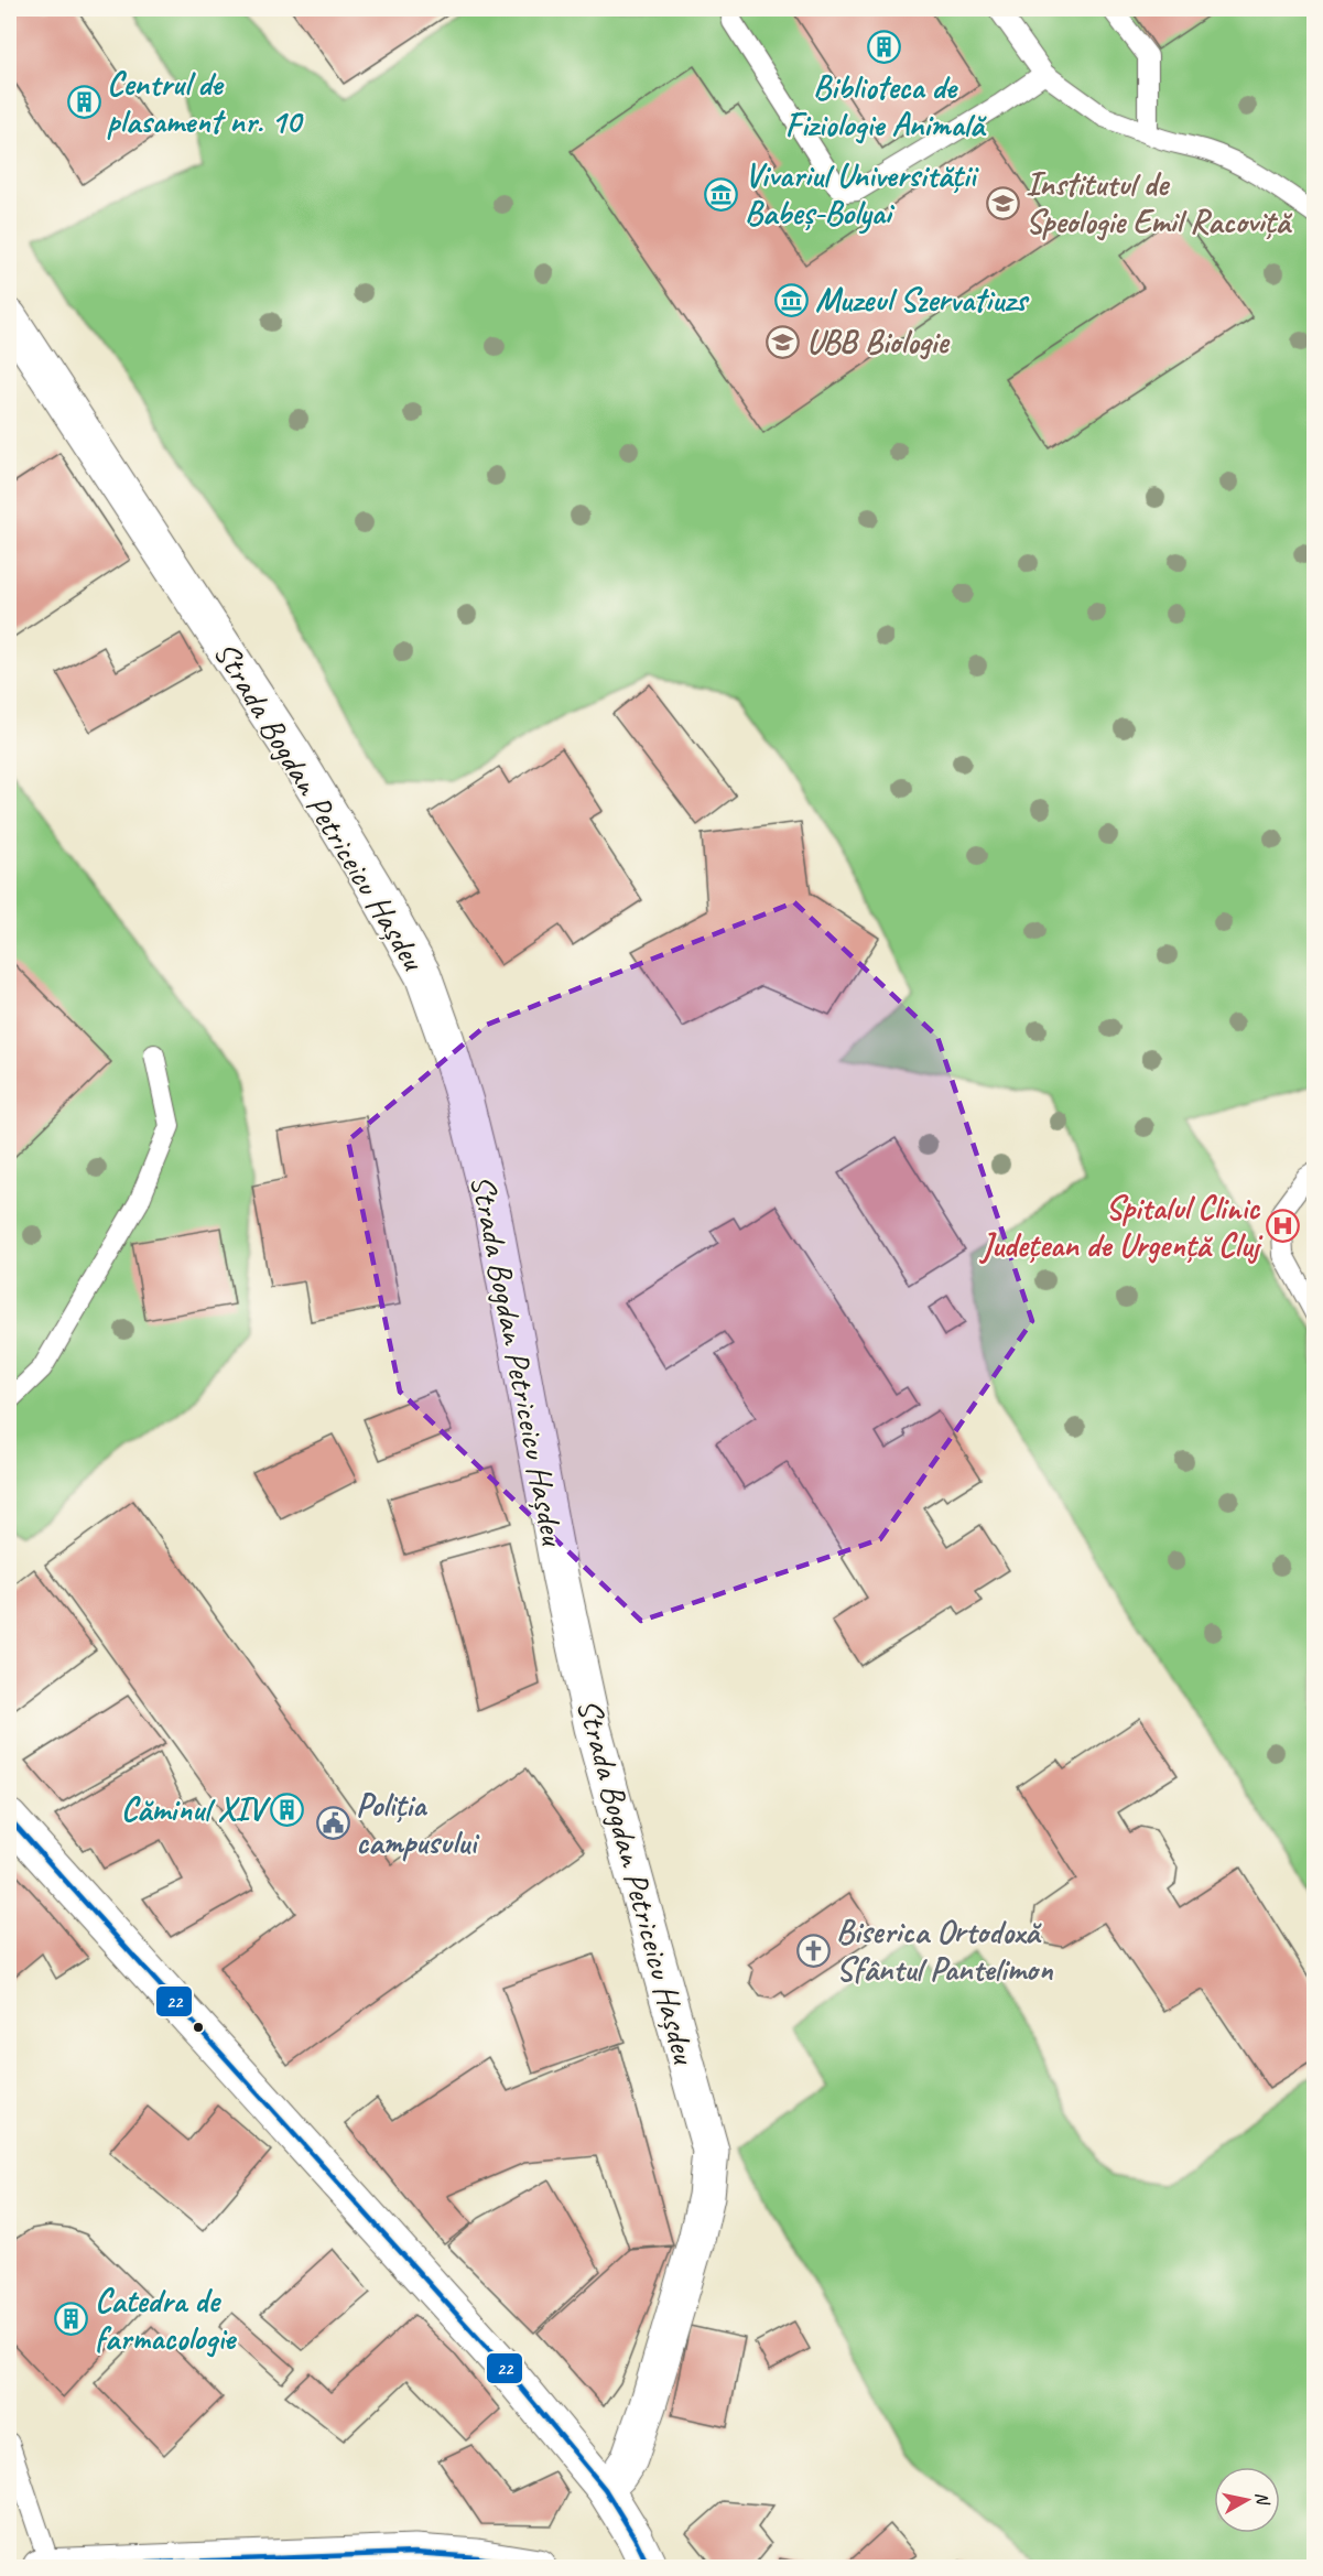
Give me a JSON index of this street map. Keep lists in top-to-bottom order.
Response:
{
  "streets": {
    "street": ["Strada Bogdan Petriceicu Hașdeu"]
  },
  "places": {
    "building": [
      "Biblioteca de Fiziologie Animală",
      "Centrul de plasament nr. 10",
      "Căminul XIV",
      "Catedra de farmacologie"
    ],
    "museum": ["Vivariul Universității Babeș-Bolyai", "Muzeul Szervatiuzs"],
    "school or university": ["Institutul de Speologie Emil Racoviță", "UBB Biologie"],
    "hospital": ["Spitalul Clinic Județean de Urgență Cluj"],
    "public building": ["Poliția campusului"],
    "church": ["Biserica Ortodoxă Sfântul Pantelimon"]
  },
  "lines": ["transit line 22"],
  "north": "right"
}
